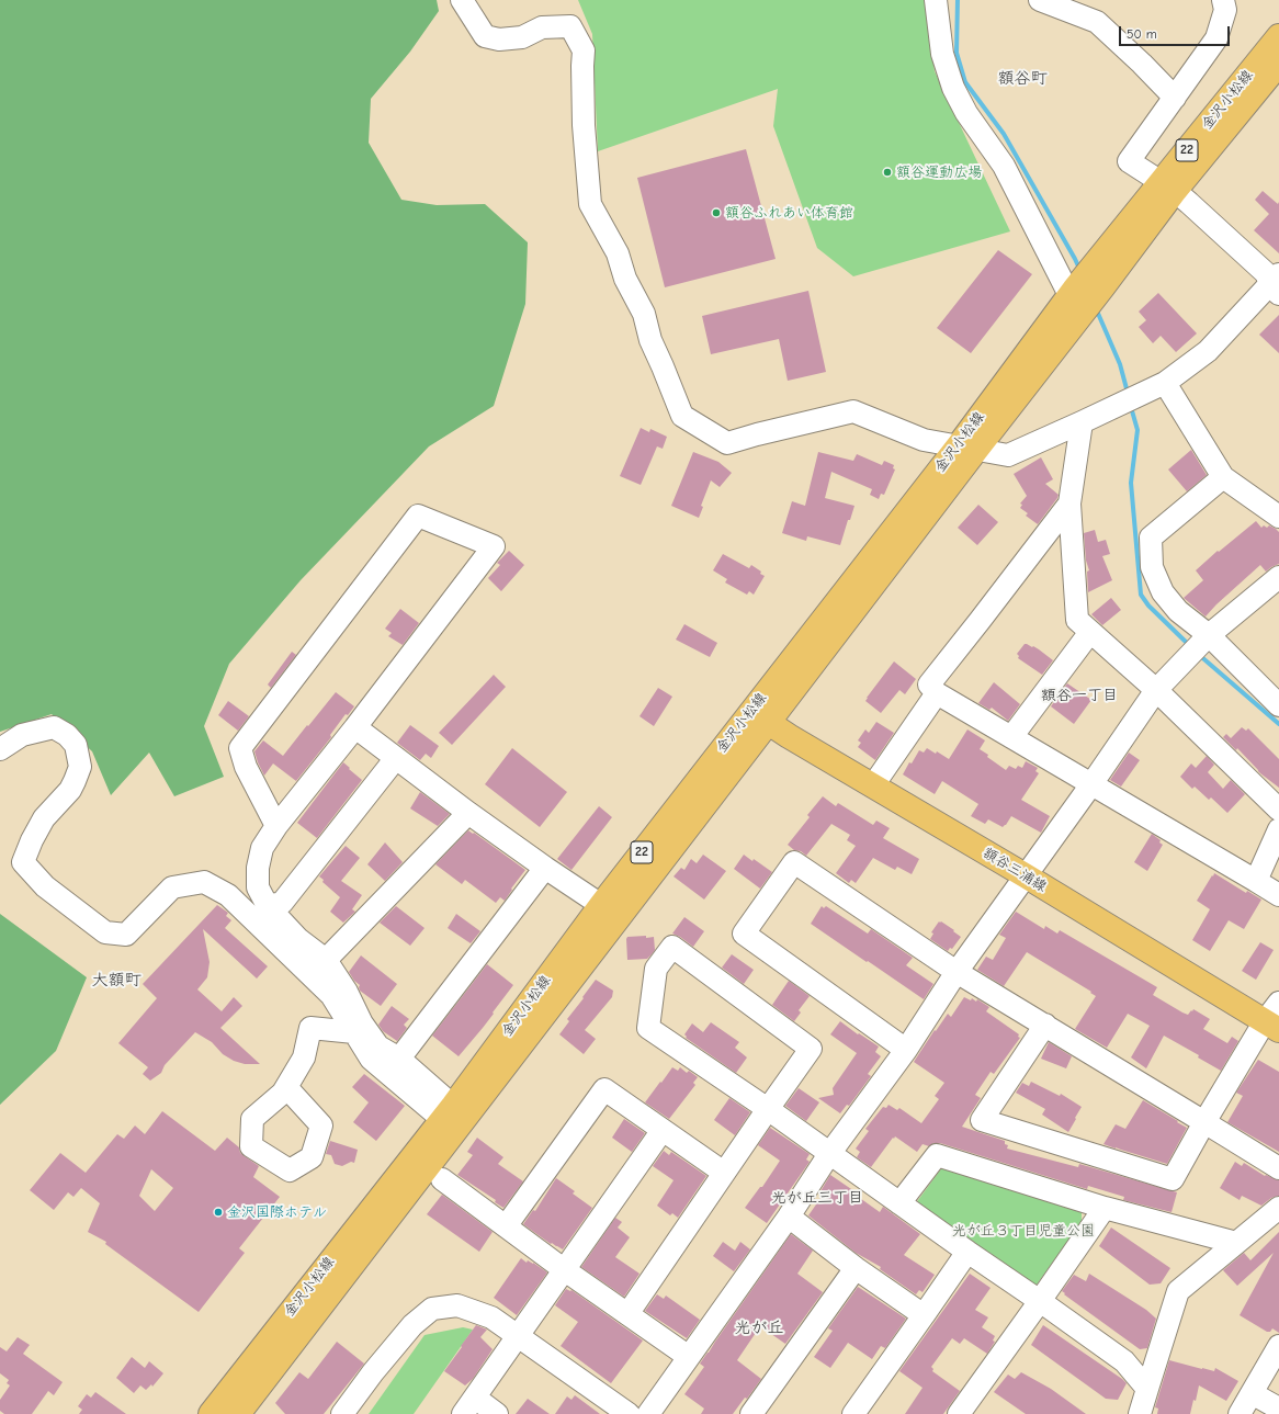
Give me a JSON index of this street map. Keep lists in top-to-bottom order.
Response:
{
  "streets": {
    "main road": ["金沢小松線", "22", "額谷三浦線"]
  },
  "crossings": [
    ["金沢小松線", "額谷三浦線"]
  ],
  "districts": [
    "額谷町",
    "額谷一丁目",
    "大額町",
    "光が丘三丁目",
    "光が丘"
  ],
  "parks": ["光が丘３丁目児童公園"],
  "places": ["額谷運動広場", "額谷ふれあい体育館", "金沢国際ホテル"],
  "scale_bar": "50 m"
}
